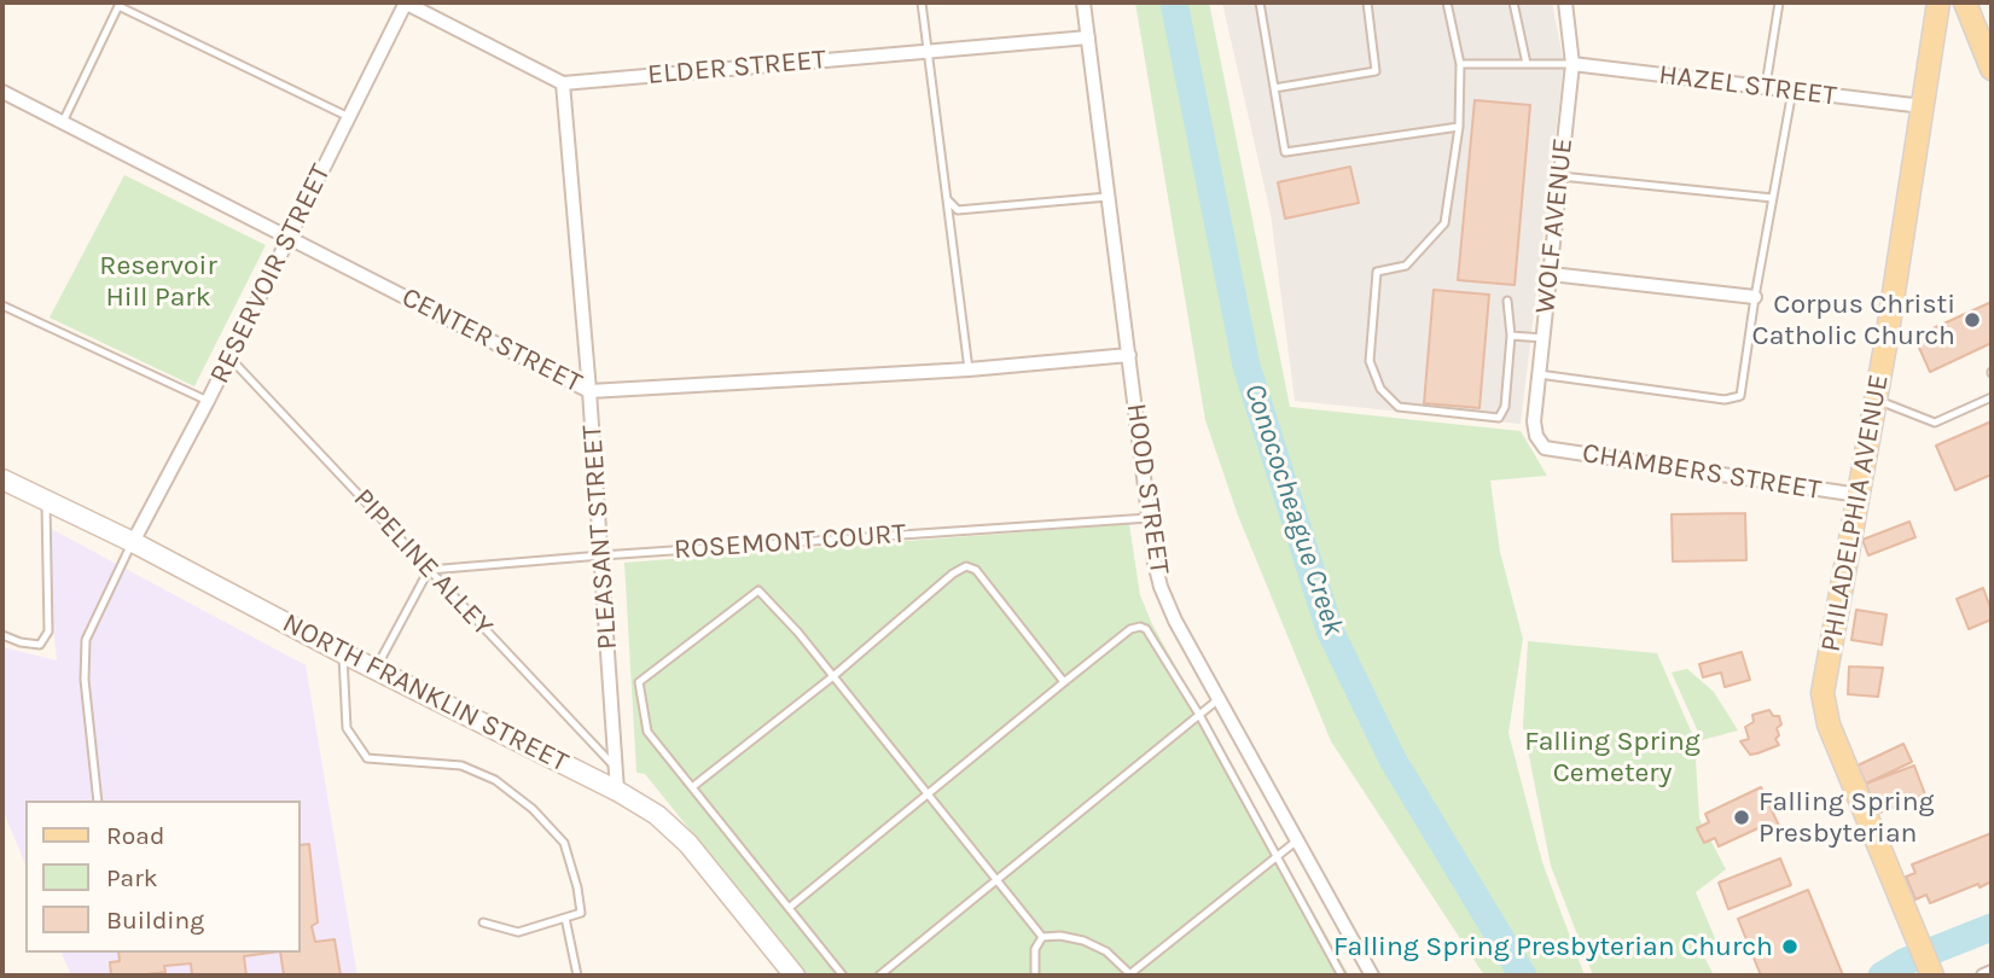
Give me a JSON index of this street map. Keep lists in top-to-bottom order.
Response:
{
  "streets": {
    "main road": ["PHILADELPHIA AVENUE"],
    "street": [
      "ELDER STREET",
      "HAZEL STREET",
      "WOLF AVENUE",
      "RESERVOIR STREET",
      "CENTER STREET",
      "CHAMBERS STREET",
      "HOOD STREET",
      "PLEASANT STREET",
      "NORTH FRANKLIN STREET"
    ],
    "lane": ["ROSEMONT COURT", "PIPELINE ALLEY"]
  },
  "crossings": [
    ["ELDER STREET", "HOOD STREET"],
    ["ELDER STREET", "PLEASANT STREET"],
    ["HAZEL STREET", "WOLF AVENUE"],
    ["HAZEL STREET", "PHILADELPHIA AVENUE"],
    ["WOLF AVENUE", "CHAMBERS STREET"],
    ["RESERVOIR STREET", "CENTER STREET"],
    ["RESERVOIR STREET", "PIPELINE ALLEY"],
    ["RESERVOIR STREET", "NORTH FRANKLIN STREET"],
    ["CENTER STREET", "HOOD STREET"],
    ["CENTER STREET", "PLEASANT STREET"],
    ["CHAMBERS STREET", "PHILADELPHIA AVENUE"],
    ["HOOD STREET", "ROSEMONT COURT"],
    ["PLEASANT STREET", "ROSEMONT COURT"],
    ["PLEASANT STREET", "PIPELINE ALLEY"],
    ["PLEASANT STREET", "NORTH FRANKLIN STREET"],
    ["ROSEMONT COURT", "PIPELINE ALLEY"]
  ],
  "water": ["Conococheague Creek"],
  "parks": ["Reservoir Hill Park", "Falling Spring Cemetery"],
  "places": ["Corpus Christi Catholic Church", "Falling Spring Presbyterian", "Falling Spring Presbyterian Church"],
  "legend": ["Road", "Park", "Building"]
}
